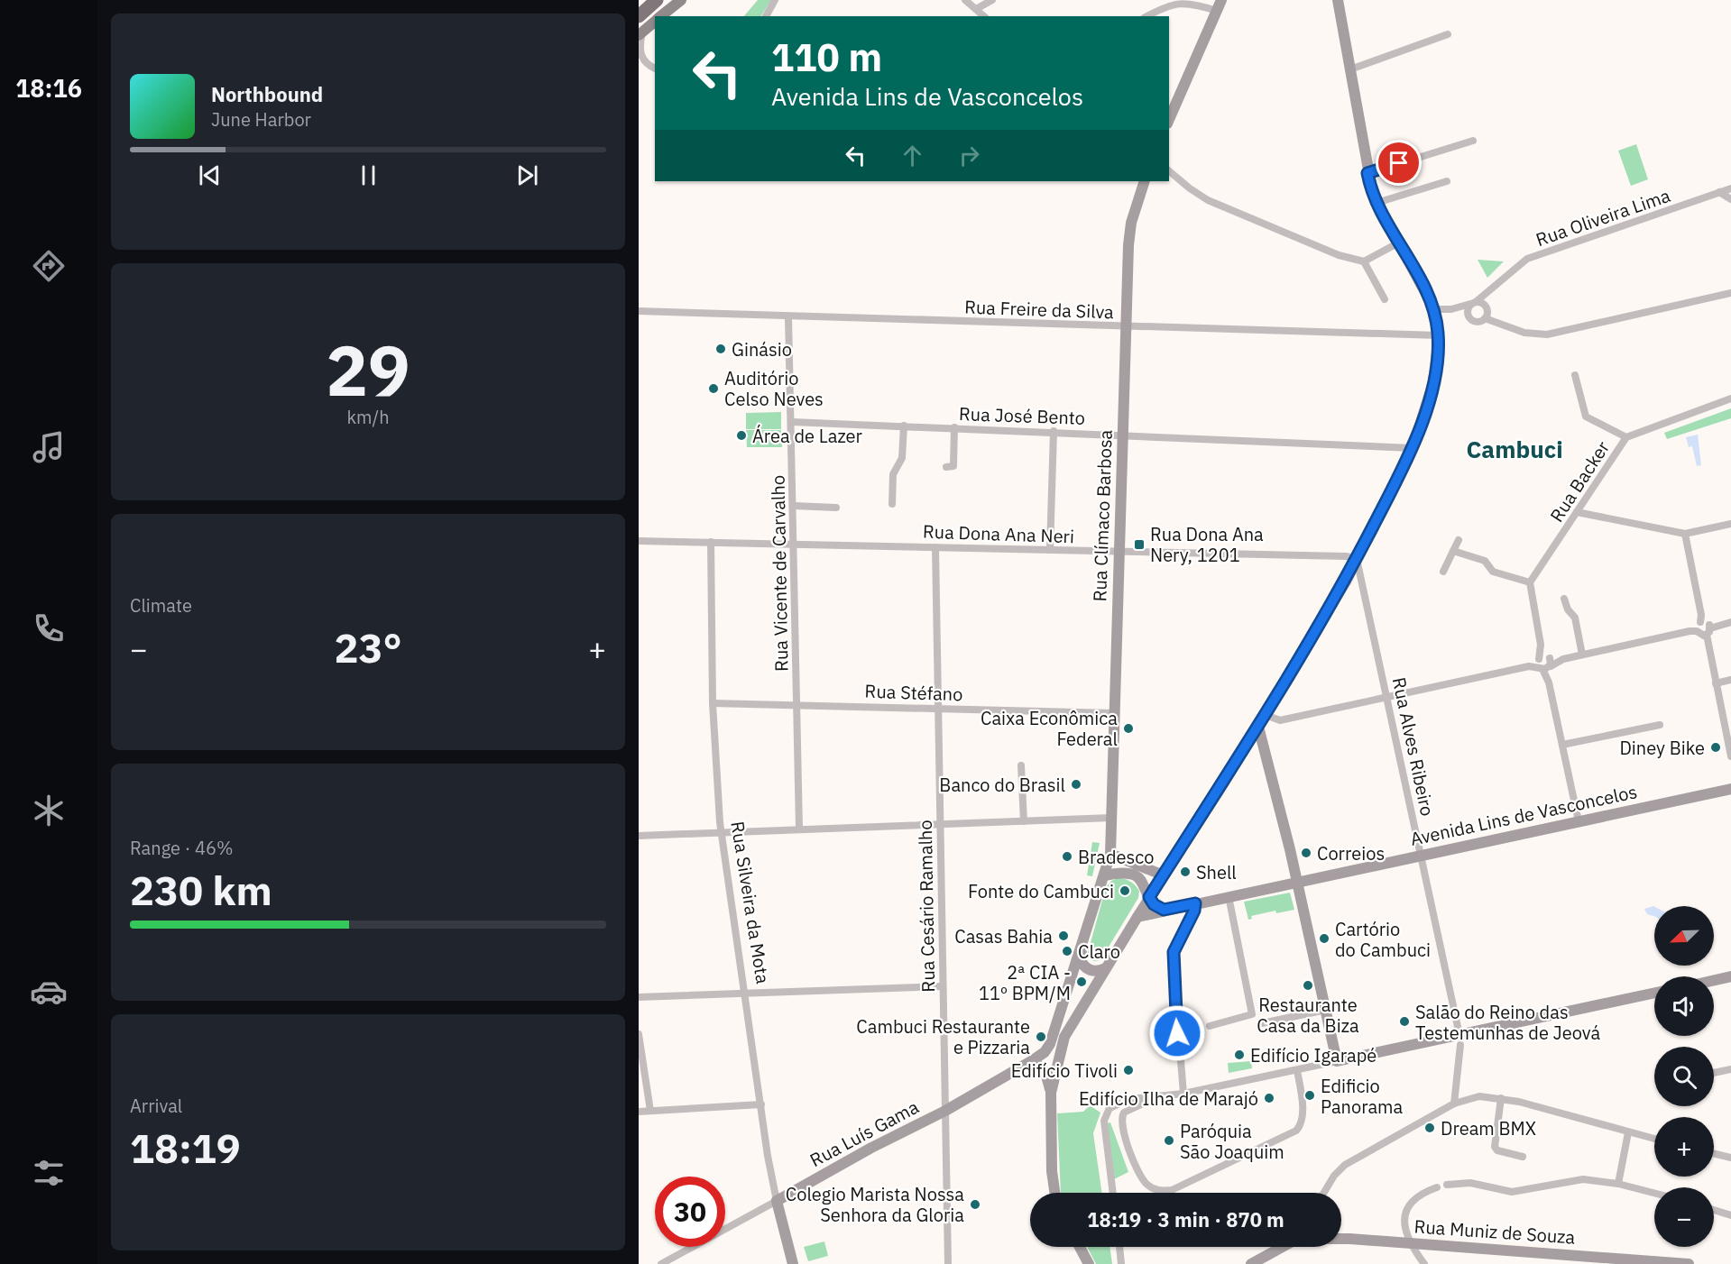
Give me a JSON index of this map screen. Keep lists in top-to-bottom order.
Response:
{
  "streets": {
    "main road": [
      "Rua Clímaco Barbosa",
      "Avenida Lins de Vasconcelos",
      "Rua Silveira da Mota",
      "Rua Luís Gama",
      "Rua Muniz de Souza"
    ],
    "street": [
      "Rua Oliveira Lima",
      "Rua Freire da Silva",
      "Rua José Bento",
      "Rua Backer",
      "Rua Dona Ana Neri",
      "Rua Vicente de Carvalho",
      "Rua Stéfano",
      "Rua Alves Ribeiro",
      "Rua Cesário Ramalho"
    ]
  },
  "crossings": [
    ["Rua Freire da Silva", "Rua Clímaco Barbosa"],
    ["Rua Freire da Silva", "Rua Vicente de Carvalho"],
    ["Rua José Bento", "Rua Clímaco Barbosa"],
    ["Rua José Bento", "Rua Vicente de Carvalho"],
    ["Rua Clímaco Barbosa", "Rua Dona Ana Neri"],
    ["Rua Clímaco Barbosa", "Rua Stéfano"],
    ["Rua Clímaco Barbosa", "Rua Luís Gama"],
    ["Rua Dona Ana Neri", "Rua Vicente de Carvalho"],
    ["Rua Dona Ana Neri", "Rua Alves Ribeiro"],
    ["Rua Dona Ana Neri", "Rua Silveira da Mota"],
    ["Rua Dona Ana Neri", "Rua Cesário Ramalho"],
    ["Rua Vicente de Carvalho", "Rua Stéfano"],
    ["Rua Stéfano", "Rua Silveira da Mota"],
    ["Rua Stéfano", "Rua Cesário Ramalho"],
    ["Rua Alves Ribeiro", "Avenida Lins de Vasconcelos"],
    ["Rua Silveira da Mota", "Rua Luís Gama"],
    ["Rua Cesário Ramalho", "Rua Luís Gama"]
  ],
  "districts": ["Cambuci"],
  "places": {
    "other": [
      "Ginásio",
      "Auditório Celso Neves",
      "Área de Lazer",
      "Caixa Econômica Federal",
      "Diney Bike",
      "Banco do Brasil",
      "Correios",
      "Bradesco",
      "Shell",
      "Fonte do Cambuci",
      "Casas Bahia",
      "Cartório do Cambuci",
      "Claro",
      "2ª CIA - 11º BPM/M",
      "Restaurante Casa da Biza",
      "Salão do Reino das Testemunhas de Jeová",
      "Cambuci Restaurante e Pizzaria",
      "Edifício Igarapé",
      "Edifício Tivoli",
      "Edificio Panorama",
      "Edifício Ilha de Marajó",
      "Dream BMX",
      "Paróquia São Joaquim",
      "Colegio Marista Nossa Senhora da Gloria"
    ],
    "transit": ["Rua Dona Ana Nery, 1201"]
  },
  "north": "bottom left",
  "page": {
    "tabs": "18:16",
    "turn": ["110 m", "Avenida Lins de Vasconcelos"],
    "song": ["Northbound", "June Harbor"],
    "tile": [
      ["29", "km/h"],
      "Climate",
      ["Range · 46%", "230 km"],
      ["Arrival", "18:19"]
    ],
    "heat": ["−", "23°", "+"],
    "map_buttons": ["+", "−"],
    "limit": "30",
    "trip": "18:19 · 3 min · 870 m"
  }
}
